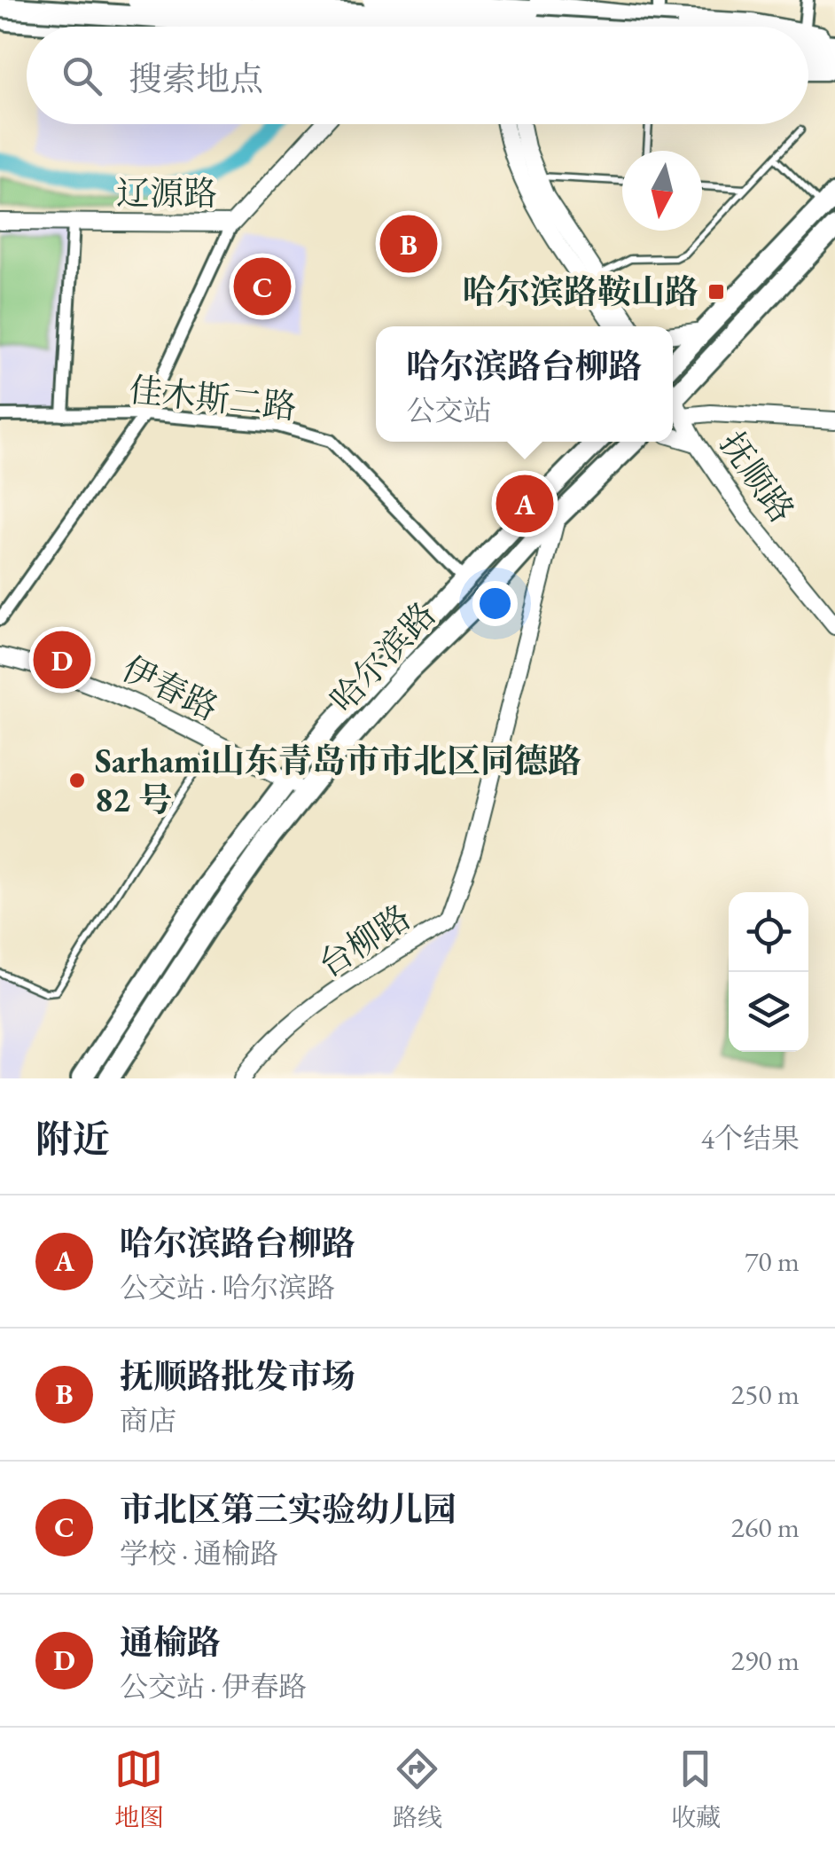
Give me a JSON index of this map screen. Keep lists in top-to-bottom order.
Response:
{
  "streets": {
    "highway": ["哈尔滨路"],
    "street": [
      "辽源路",
      "佳木斯二路",
      "抚顺路",
      "伊春路",
      "台柳路"
    ]
  },
  "crossings": [
    ["佳木斯二路", "哈尔滨路"],
    ["哈尔滨路", "伊春路"],
    ["哈尔滨路", "台柳路"]
  ],
  "places": {
    "transit": ["哈尔滨路鞍山路"],
    "other": ["Sarhami山东青岛市市北区同德路 82 号"]
  },
  "north": "bottom",
  "page": {
    "search": "搜索地点",
    "pins": [
      "B",
      "C",
      "A",
      "D"
    ],
    "popup": ["哈尔滨路台柳路", "公交站"],
    "heading": ["附近", "4个结果"],
    "list": [
      {
        "mark": "A",
        "name": "哈尔滨路台柳路",
        "note": "公交站 · 哈尔滨路",
        "value": "70 m"
      },
      {
        "mark": "B",
        "name": "抚顺路批发市场",
        "note": "商店",
        "value": "250 m"
      },
      {
        "mark": "C",
        "name": "市北区第三实验幼儿园",
        "note": "学校 · 通榆路",
        "value": "260 m"
      },
      {
        "mark": "D",
        "name": "通榆路",
        "note": "公交站 · 伊春路",
        "value": "290 m"
      }
    ],
    "nav": ["地图", "路线", "收藏"]
  }
}
